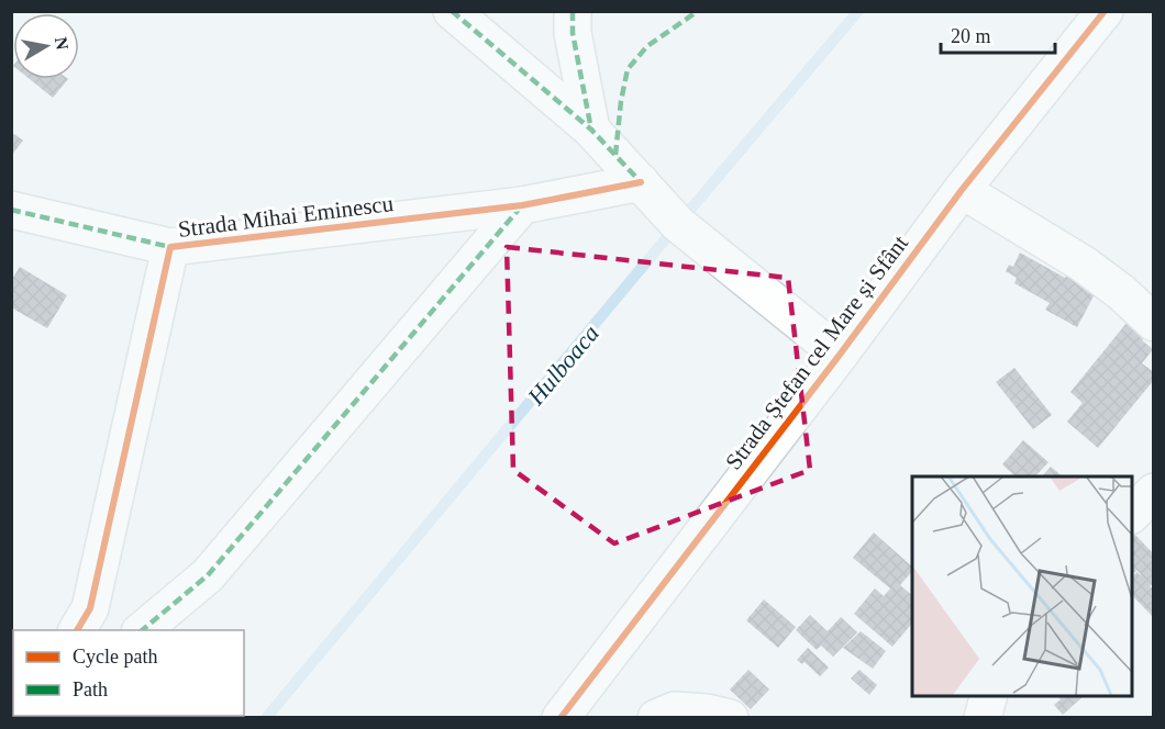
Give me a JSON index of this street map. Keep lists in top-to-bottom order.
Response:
{
  "streets": {
    "street": ["Strada Mihai Eminescu", "Strada Ștefan cel Mare și Sfânt"]
  },
  "water": ["Hulboaca"],
  "legend": ["Cycle path", "Path"],
  "scale_bar": "20 m",
  "north": "right"
}
